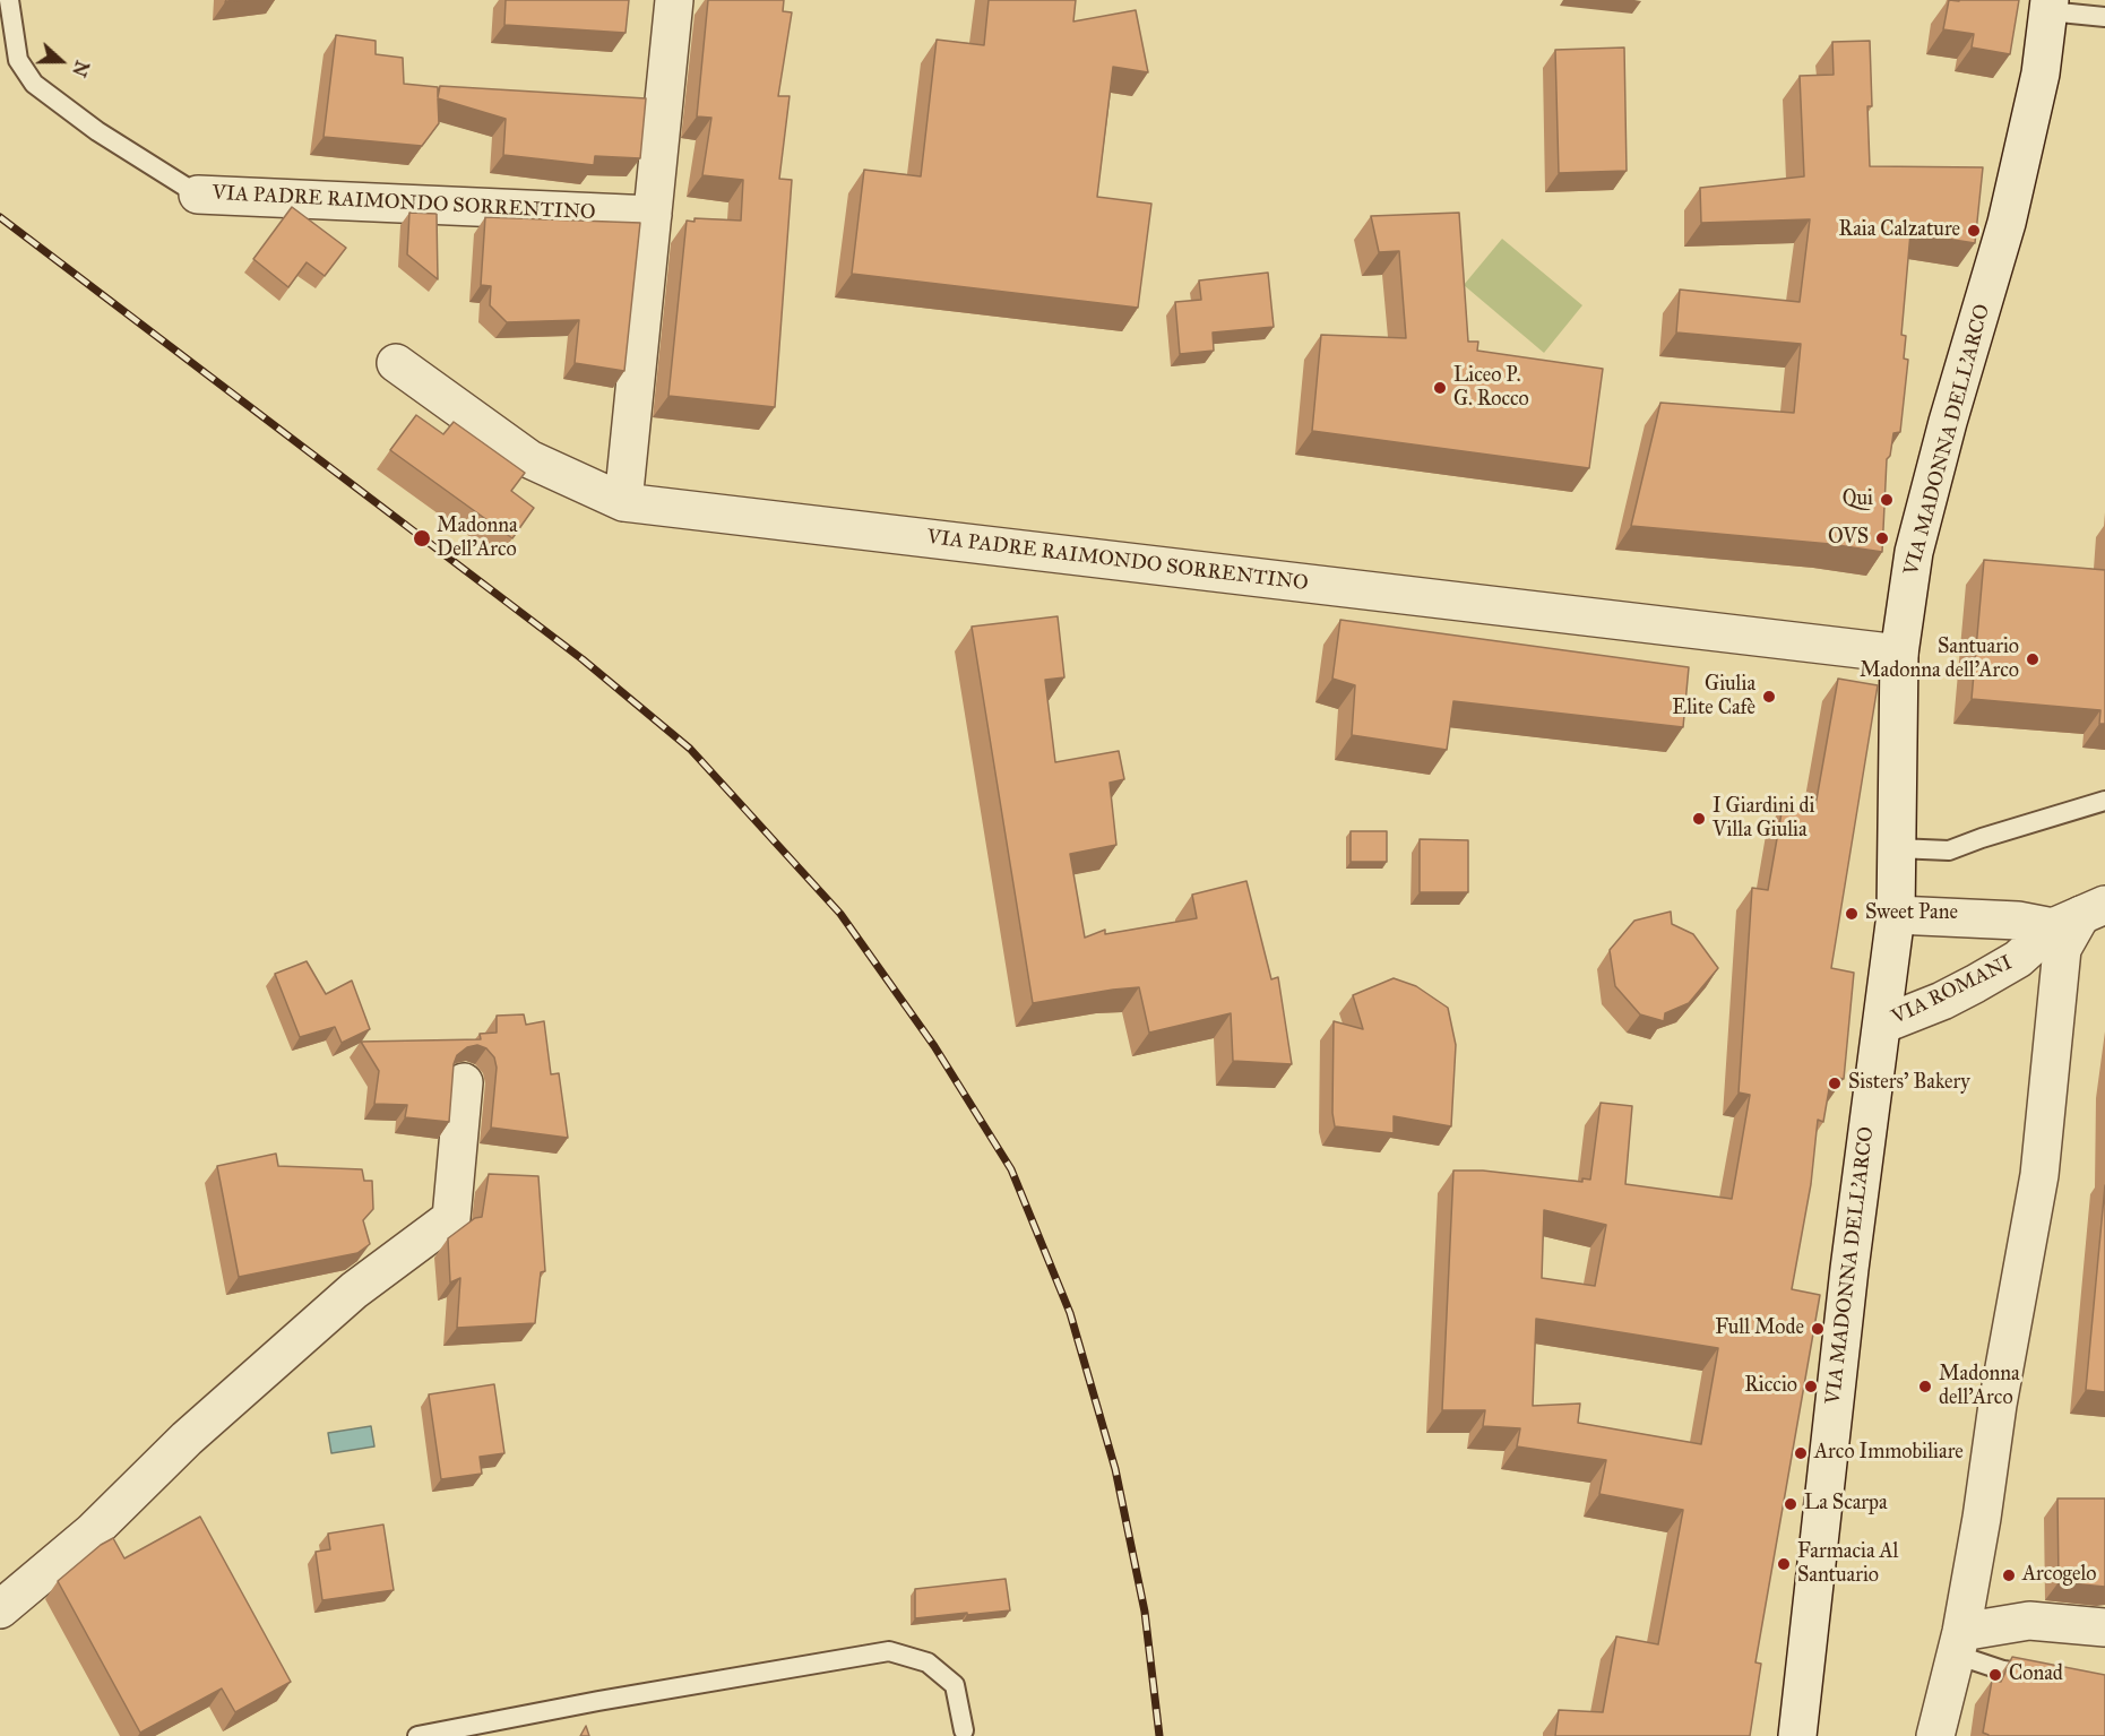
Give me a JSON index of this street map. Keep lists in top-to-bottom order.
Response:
{
  "streets": {
    "street": ["VIA PADRE RAIMONDO SORRENTINO", "VIA MADONNA DELL'ARCO", "VIA ROMANI"]
  },
  "crossings": [
    ["VIA PADRE RAIMONDO SORRENTINO", "VIA MADONNA DELL'ARCO"],
    ["VIA MADONNA DELL'ARCO", "VIA ROMANI"]
  ],
  "places": [
    "Raia Calzature",
    "Liceo P. G. Rocco",
    "Qui",
    "Madonna Dell'Arco",
    "OVS",
    "Santuario Madonna dell'Arco",
    "Giulia Elite Cafè",
    "I Giardini di Villa Giulia",
    "Sweet Pane",
    "Sisters' Bakery",
    "Full Mode",
    "Riccio",
    "Madonna dell'Arco",
    "Arco Immobiliare",
    "La Scarpa",
    "Farmacia Al Santuario",
    "Arcogelo",
    "Conad"
  ],
  "north": "right"
}
